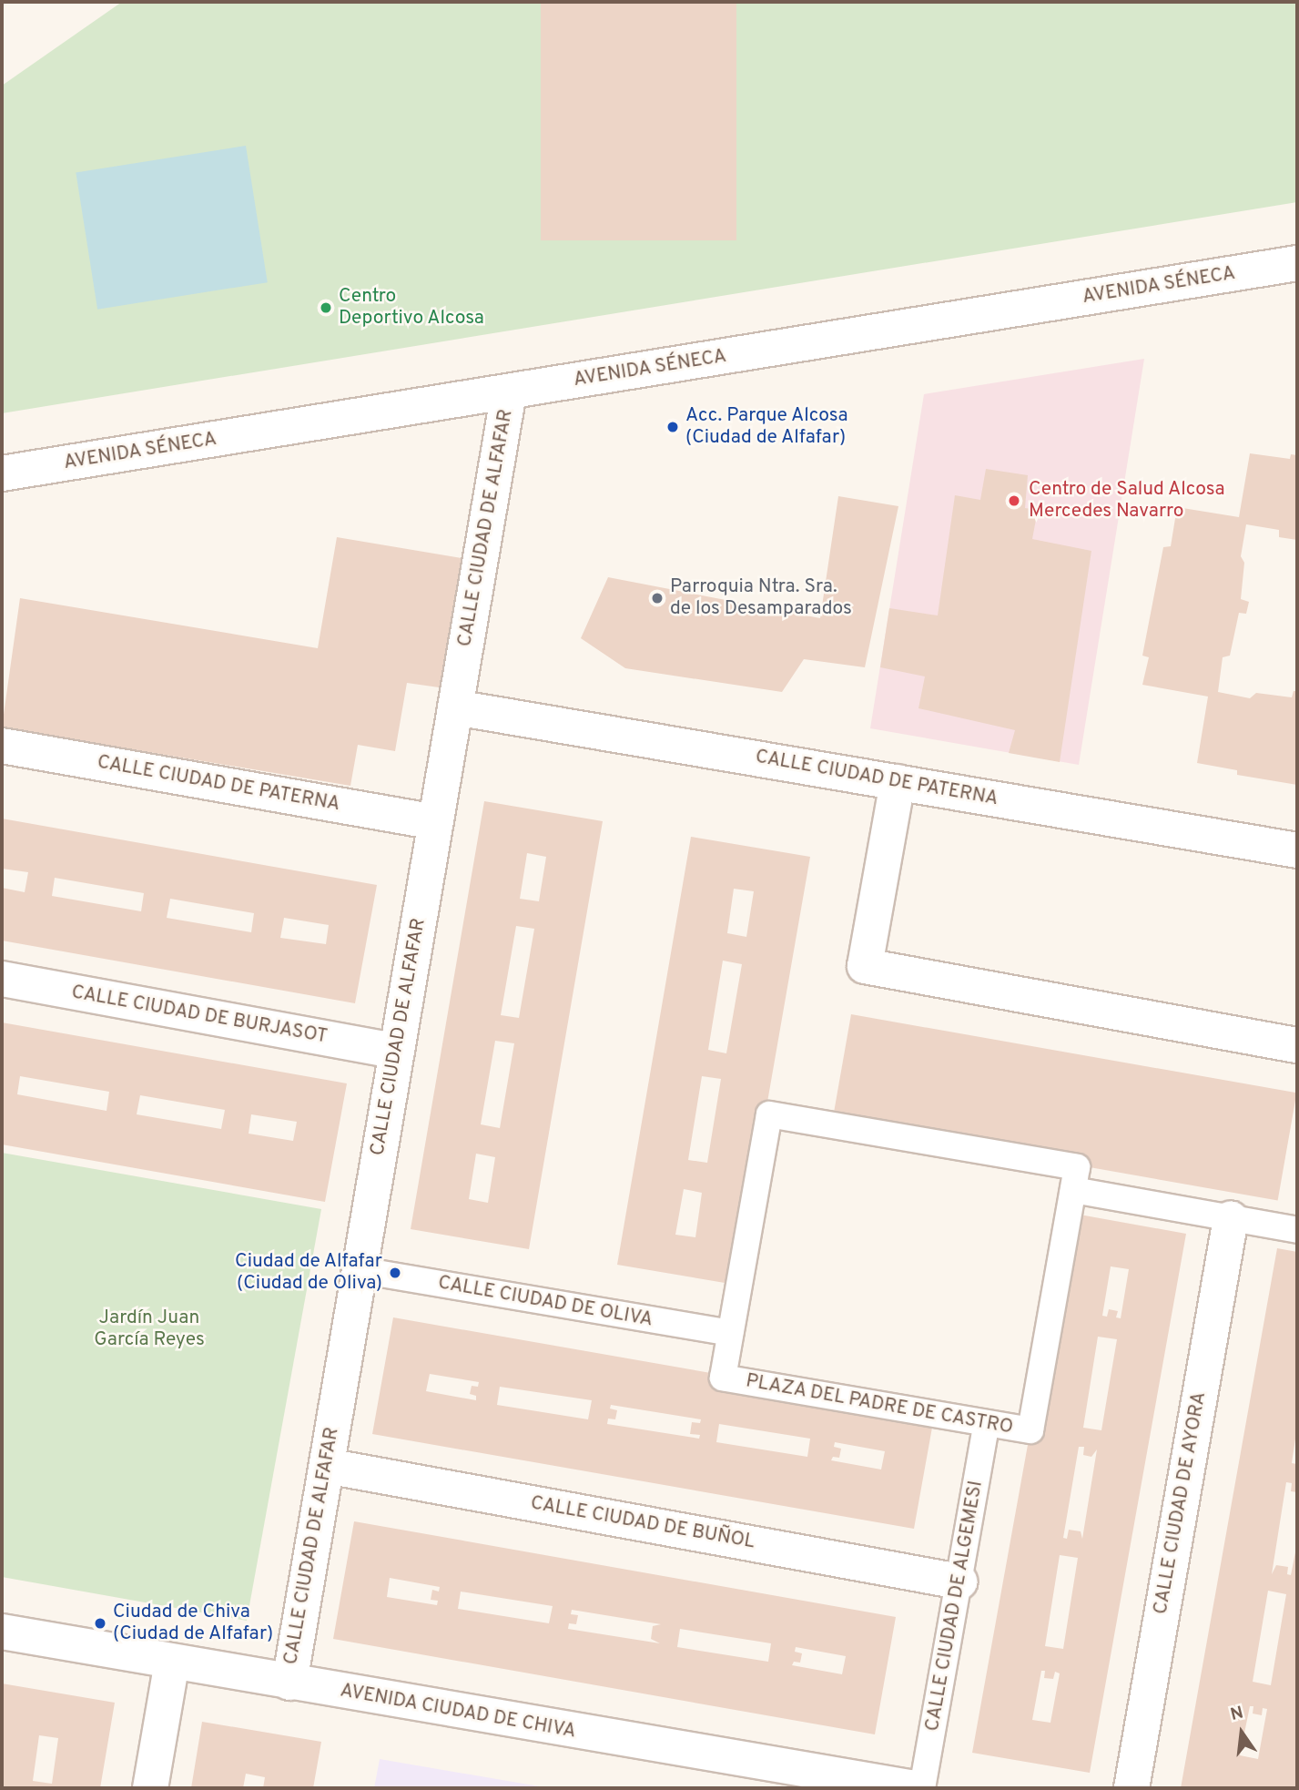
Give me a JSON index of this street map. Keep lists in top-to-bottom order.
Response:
{
  "streets": {
    "street": [
      "AVENIDA SÉNECA",
      "CALLE CIUDAD DE ALFAFAR",
      "CALLE CIUDAD DE PATERNA",
      "CALLE CIUDAD DE BURJASOT",
      "CALLE CIUDAD DE OLIVA",
      "PLAZA DEL PADRE DE CASTRO",
      "CALLE CIUDAD DE AYORA",
      "CALLE CIUDAD DE BUÑOL",
      "CALLE CIUDAD DE ALGEMESI",
      "AVENIDA CIUDAD DE CHIVA"
    ]
  },
  "crossings": [
    ["AVENIDA SÉNECA", "CALLE CIUDAD DE ALFAFAR"],
    ["CALLE CIUDAD DE ALFAFAR", "CALLE CIUDAD DE PATERNA"],
    ["CALLE CIUDAD DE ALFAFAR", "CALLE CIUDAD DE BURJASOT"],
    ["CALLE CIUDAD DE ALFAFAR", "CALLE CIUDAD DE OLIVA"],
    ["CALLE CIUDAD DE ALFAFAR", "CALLE CIUDAD DE BUÑOL"],
    ["CALLE CIUDAD DE ALFAFAR", "AVENIDA CIUDAD DE CHIVA"],
    ["CALLE CIUDAD DE OLIVA", "PLAZA DEL PADRE DE CASTRO"],
    ["PLAZA DEL PADRE DE CASTRO", "CALLE CIUDAD DE ALGEMESI"],
    ["CALLE CIUDAD DE BUÑOL", "CALLE CIUDAD DE ALGEMESI"]
  ],
  "parks": ["Jardín Juan García Reyes"],
  "places": [
    "Centro Deportivo Alcosa",
    "Acc. Parque Alcosa (Ciudad de Alfafar)",
    "Centro de Salud Alcosa Mercedes Navarro",
    "Parroquia Ntra. Sra. de los Desamparados",
    "Ciudad de Alfafar (Ciudad de Oliva)",
    "Ciudad de Chiva (Ciudad de Alfafar)"
  ],
  "north": "top"
}
